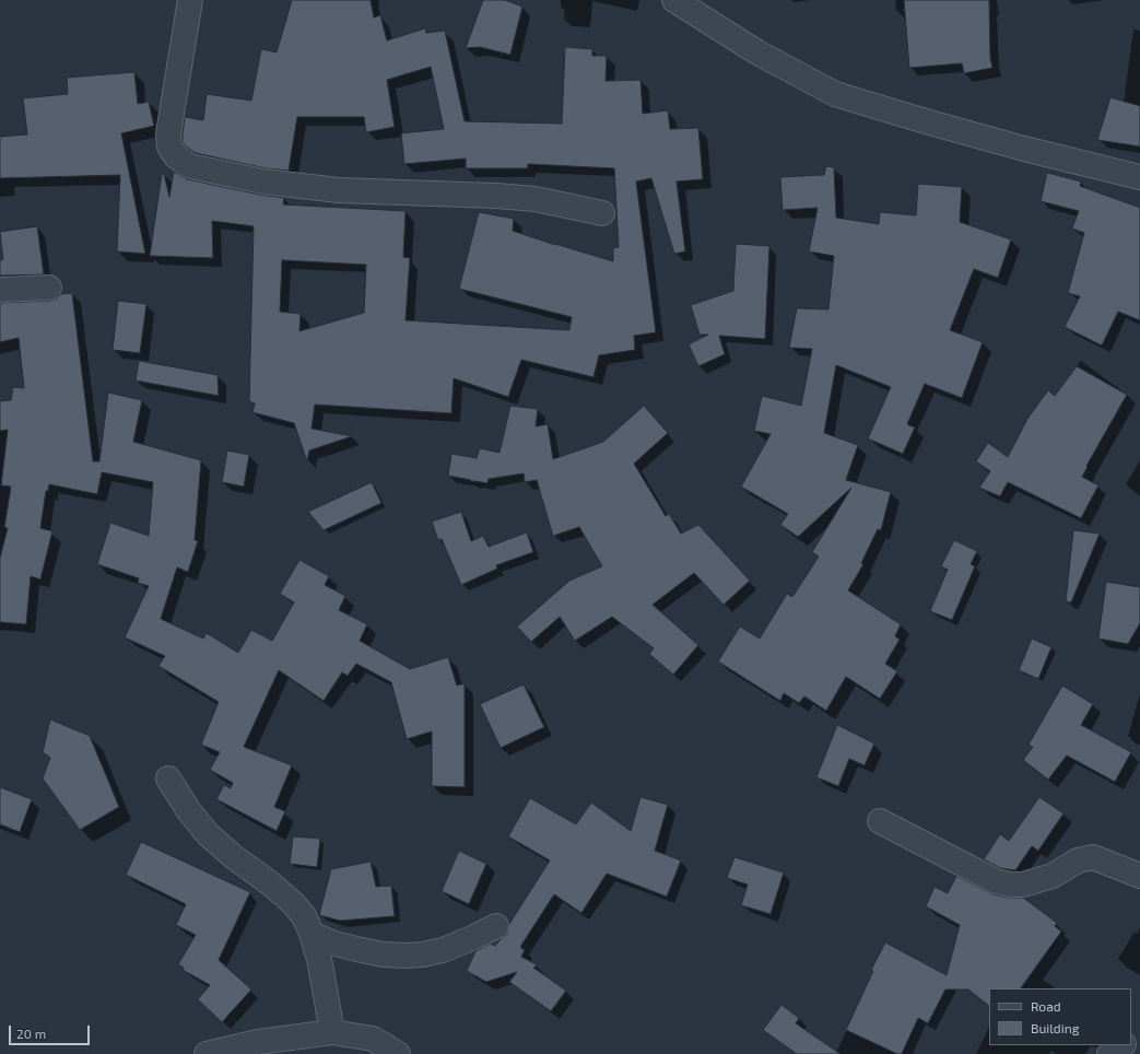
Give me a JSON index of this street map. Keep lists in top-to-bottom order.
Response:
{
  "legend": ["Road", "Building"],
  "scale_bar": "20 m"
}
